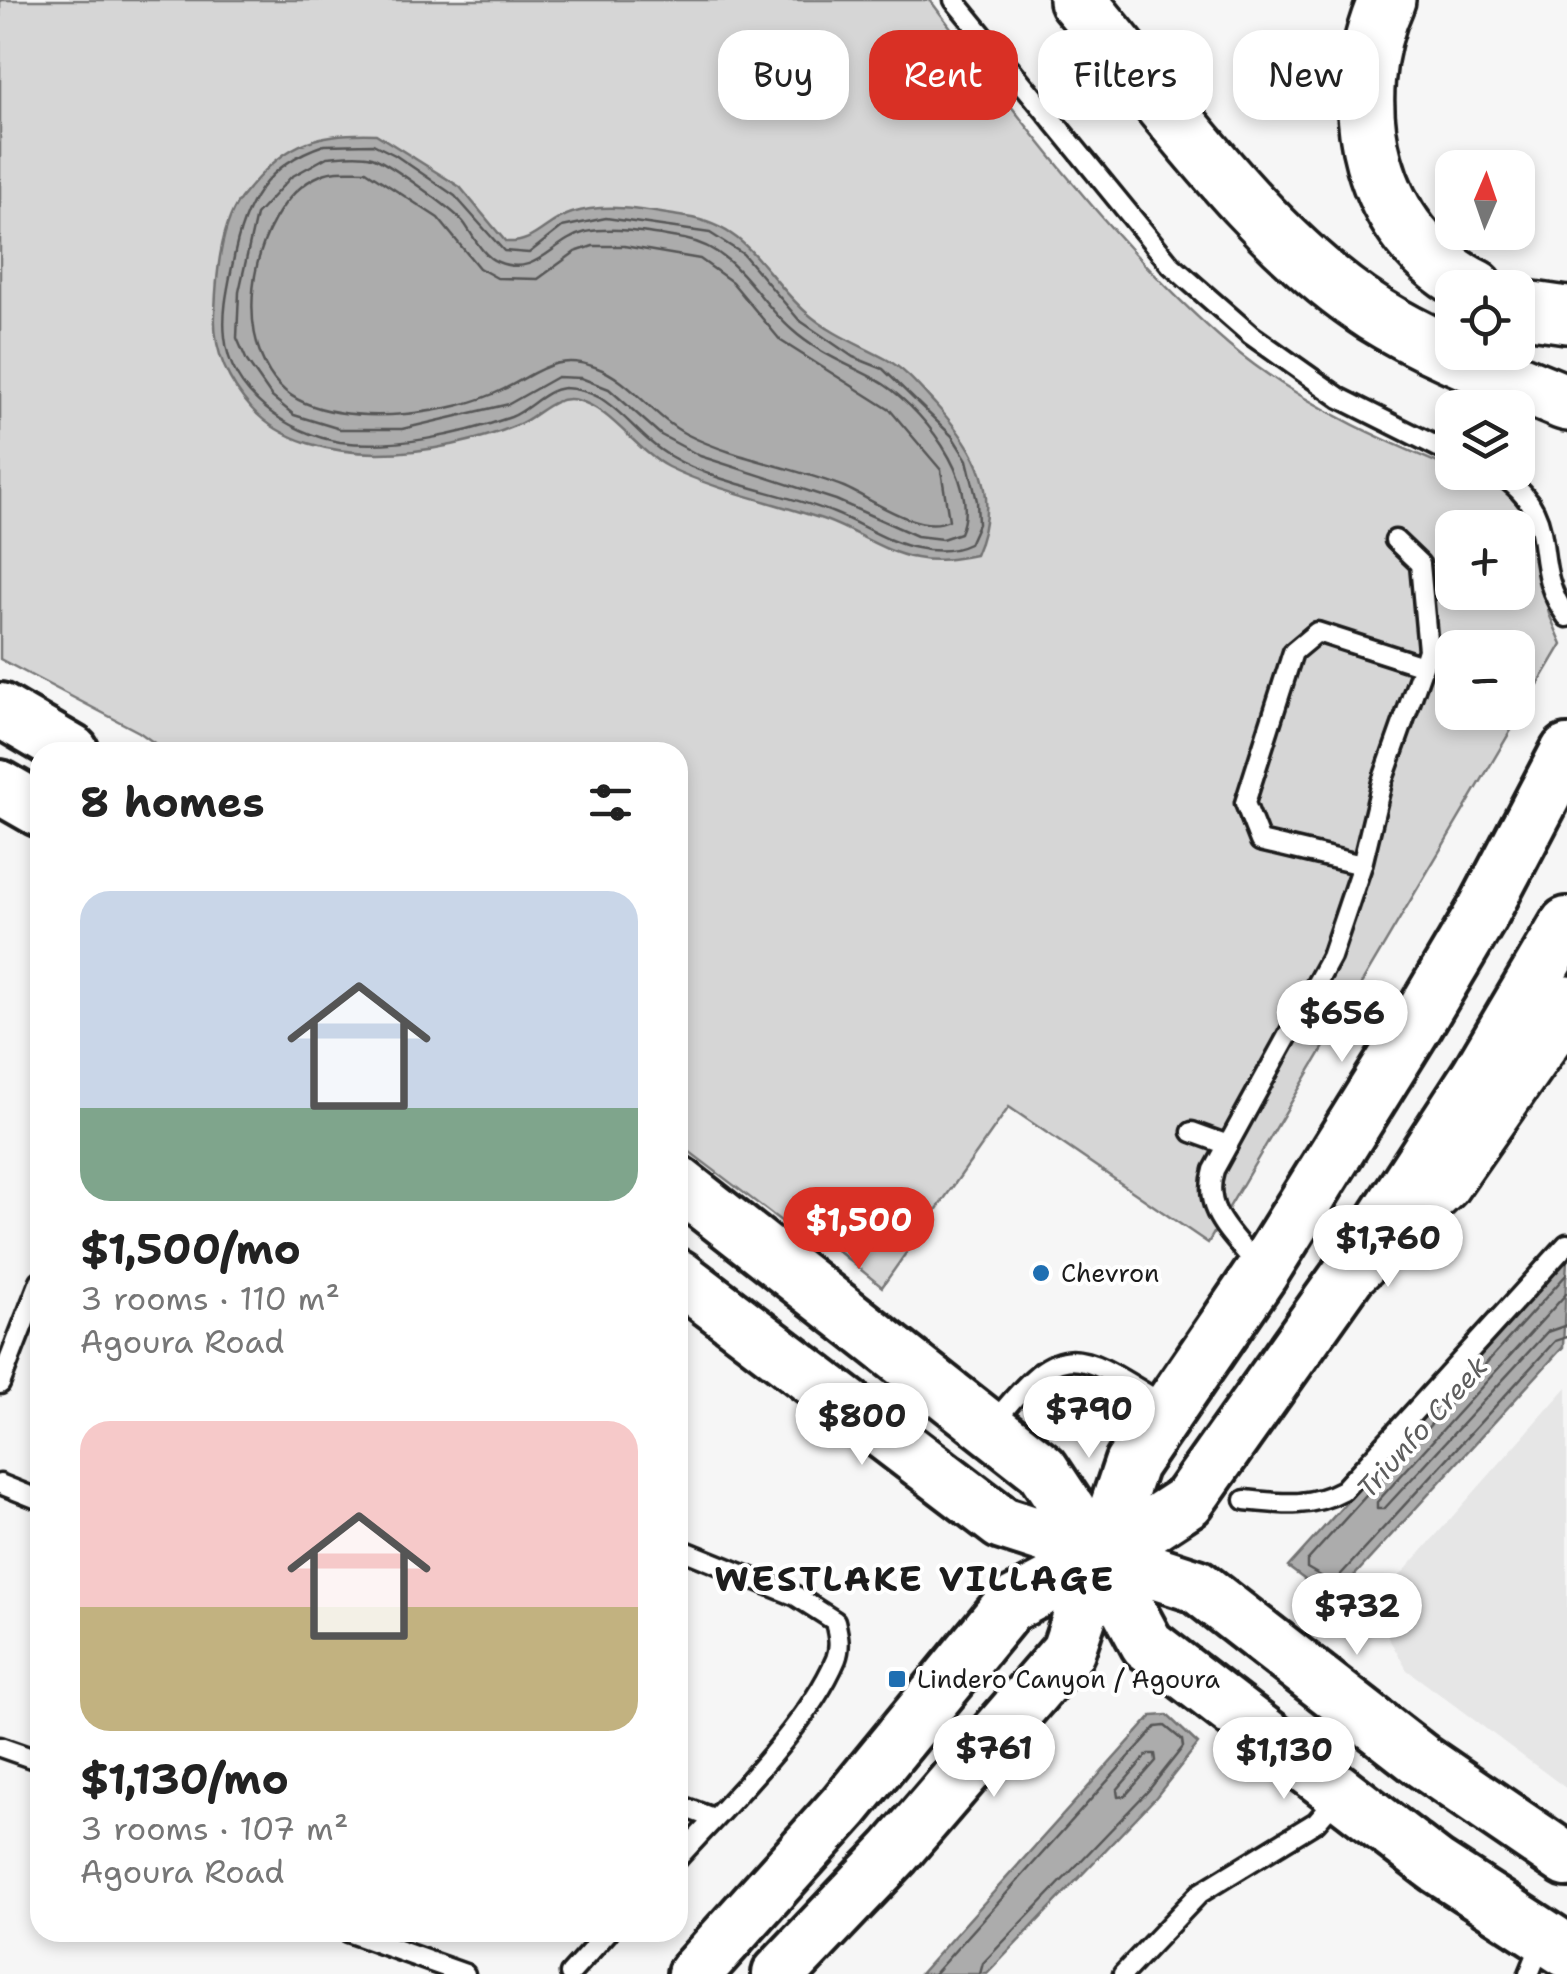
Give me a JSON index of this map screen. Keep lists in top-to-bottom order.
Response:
{
  "districts": ["WESTLAKE VILLAGE"],
  "water": ["Triunfo Creek"],
  "places": {
    "other": ["Chevron"],
    "transit": ["Lindero Canyon / Agoura"]
  },
  "north": "top",
  "page": {
    "chip": [
      "Buy",
      "Rent",
      "Filters",
      "New"
    ],
    "map_buttons": ["+", "−"],
    "heading": "8 homes",
    "list": [
      {
        "name": "$1,500/mo",
        "note": "3 rooms · 110 m² · Agoura Road"
      },
      {
        "name": "$1,130/mo",
        "note": "3 rooms · 107 m² · Agoura Road"
      }
    ],
    "price": [
      "$656",
      "$1,500",
      "$1,760",
      "$790",
      "$800",
      "$732",
      "$761",
      "$1,130"
    ]
  }
}
